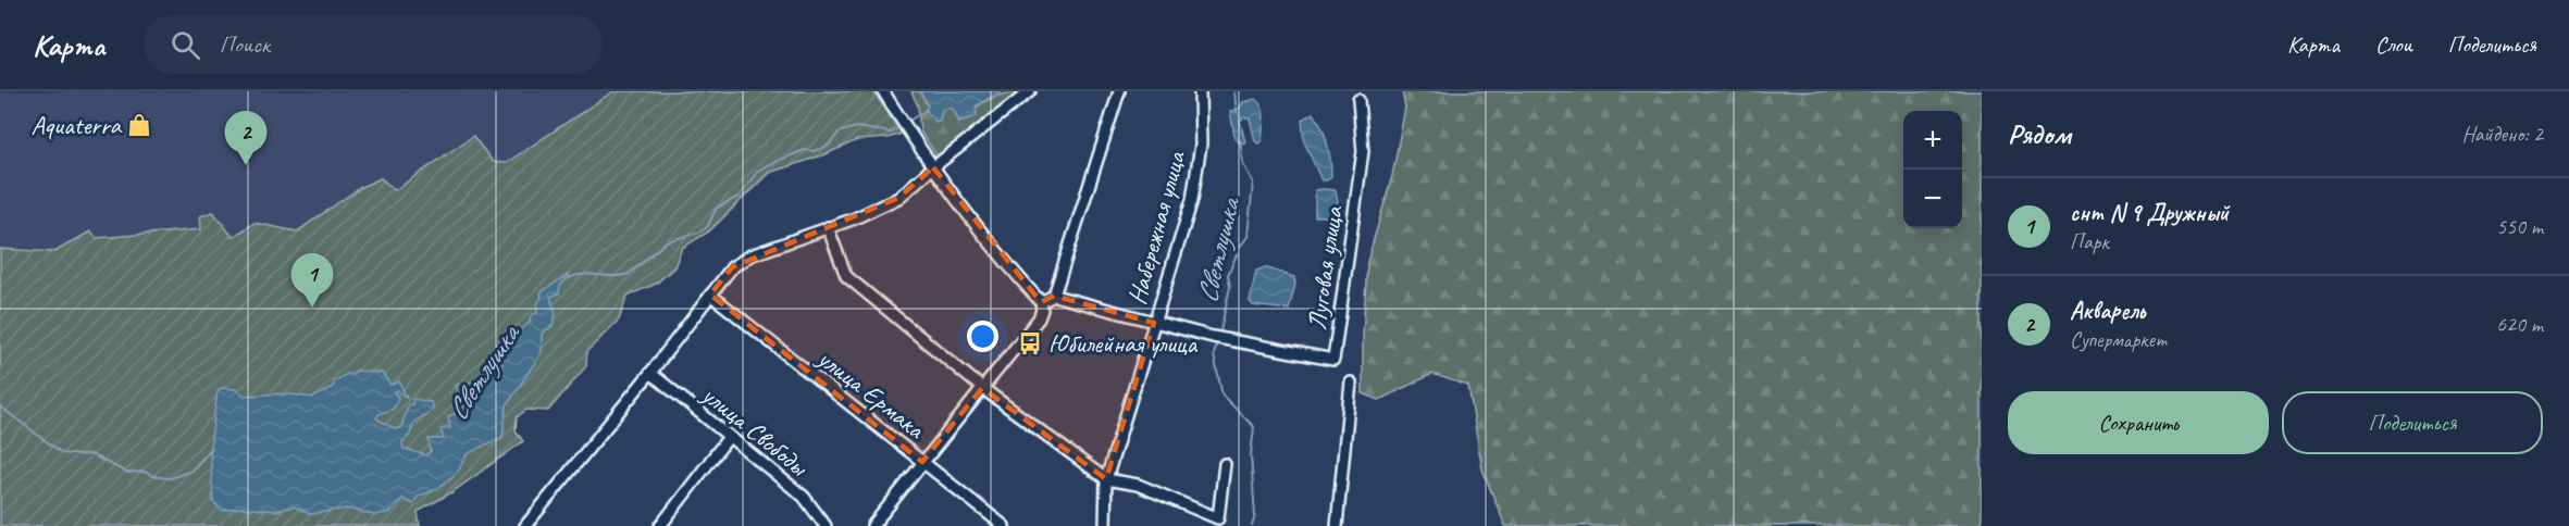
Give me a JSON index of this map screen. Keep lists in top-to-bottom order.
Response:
{
  "streets": {
    "street": [
      "Набережная улица",
      "Луговая улица",
      "улица Ермака",
      "улица Свободы"
    ]
  },
  "crossings": [
    ["Набережная улица", "Луговая улица"]
  ],
  "water": ["Светлушка"],
  "places": {
    "shop": ["Aquaterra"],
    "bus stop": ["Юбилейная улица"]
  },
  "page": {
    "header": "Карта",
    "search": "Поиск",
    "nav": ["Карта", "Слои", "Поделиться"],
    "heading": ["Рядом", "Найдено: 2"],
    "map_buttons": ["+", "−"],
    "pins": ["2", "1"],
    "list": [
      {
        "mark": "1",
        "name": "снт N 9 Дружный",
        "note": "Парк",
        "value": "550 m"
      },
      {
        "mark": "2",
        "name": "Акварель",
        "note": "Супермаркет",
        "value": "620 m"
      }
    ],
    "buttons": ["Сохранить", "Поделиться"]
  }
}
